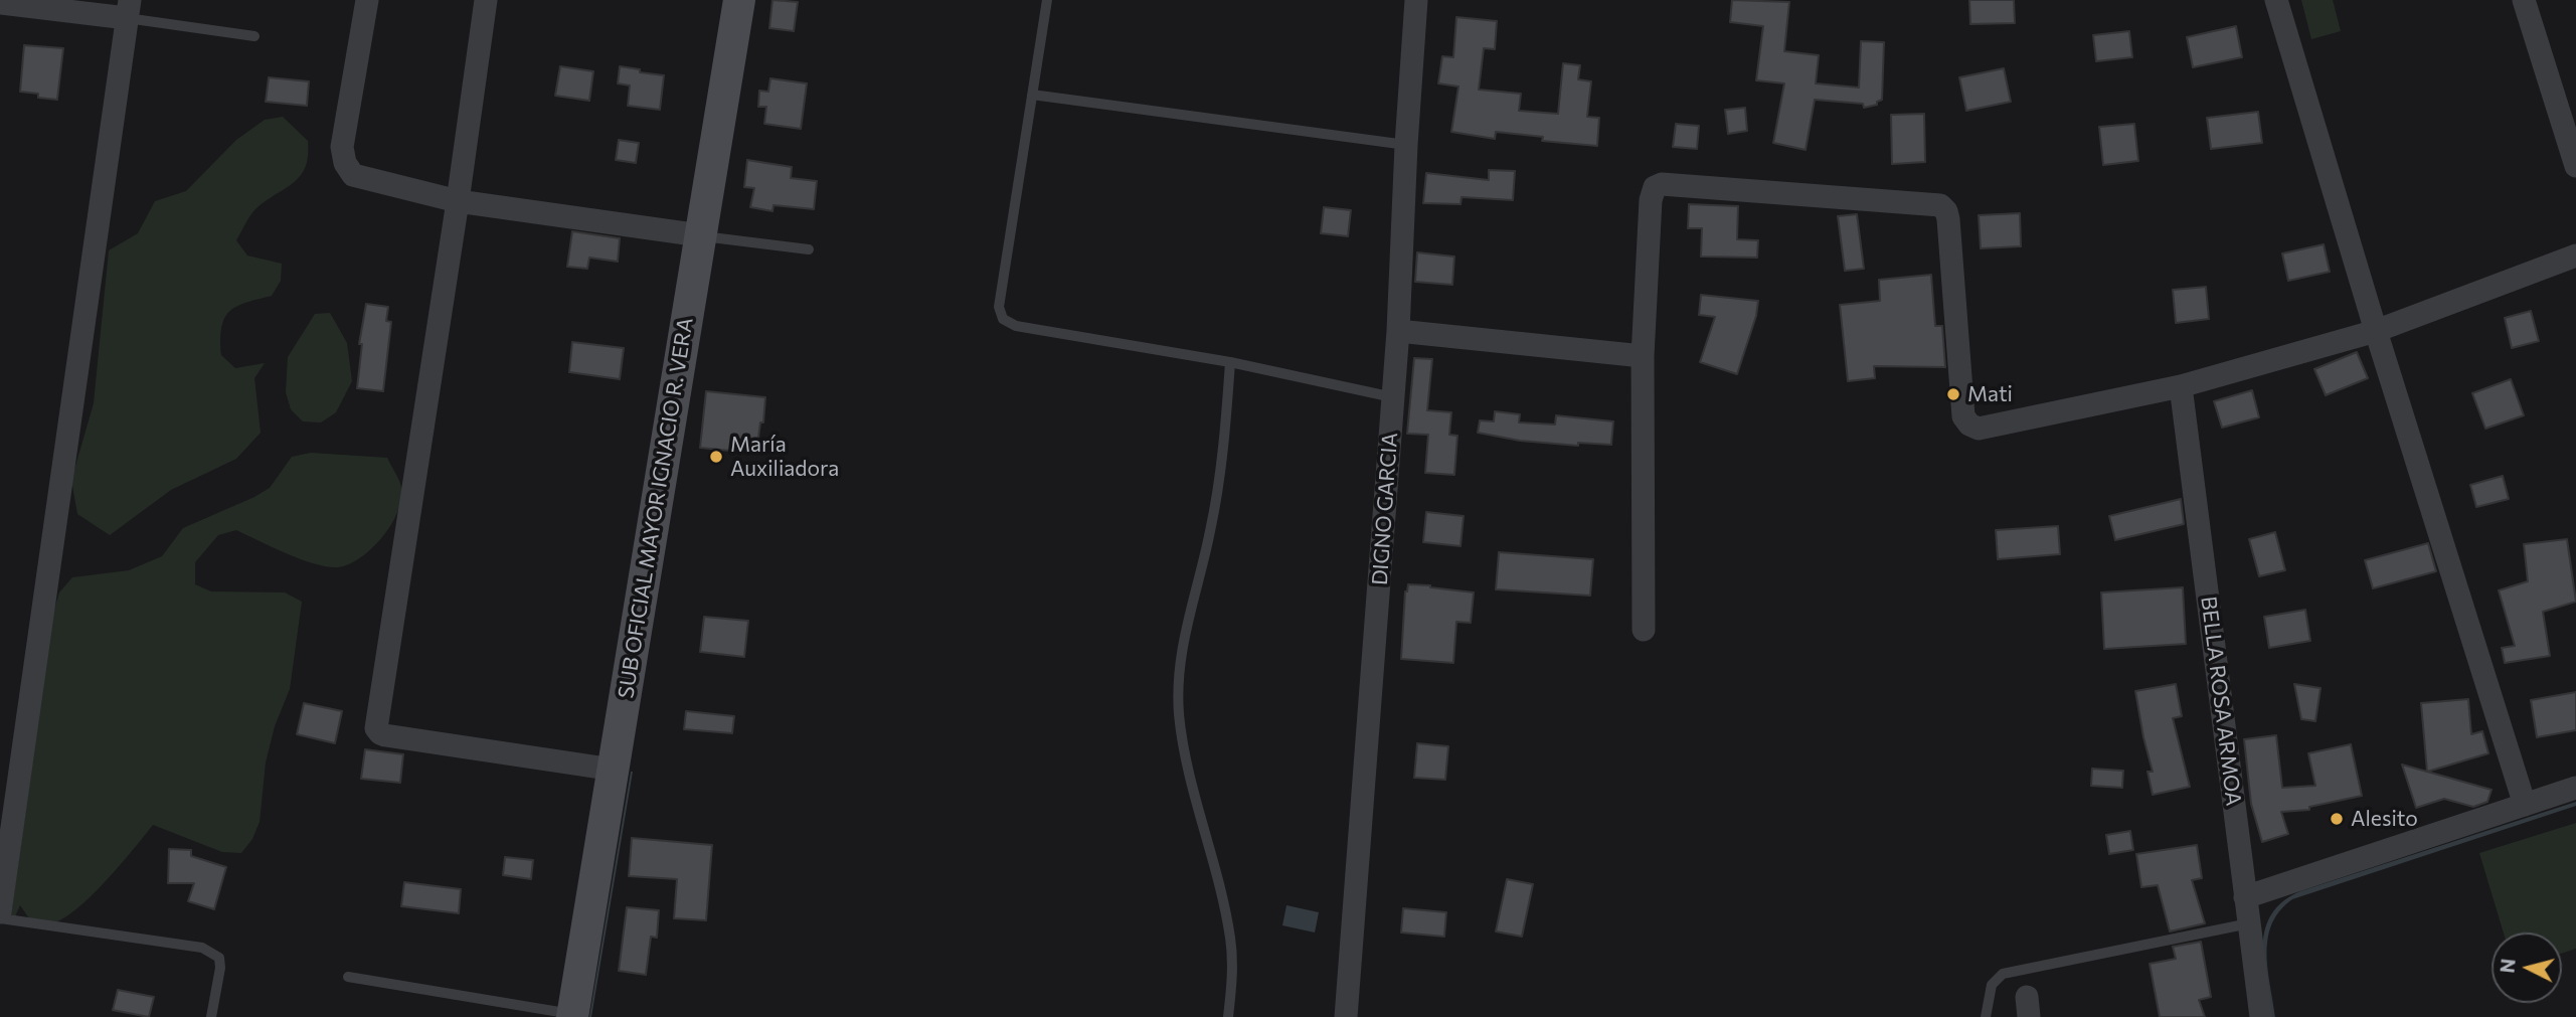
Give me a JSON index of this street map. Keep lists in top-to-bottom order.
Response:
{
  "streets": {
    "street": ["SUB OFICIAL MAYOR IGNACIO R. VERA", "DIGNO GARCIA", "BELLA ROSA ARMOA"]
  },
  "places": ["Mati", "María Auxiliadora", "Alesito"],
  "north": "left"
}
